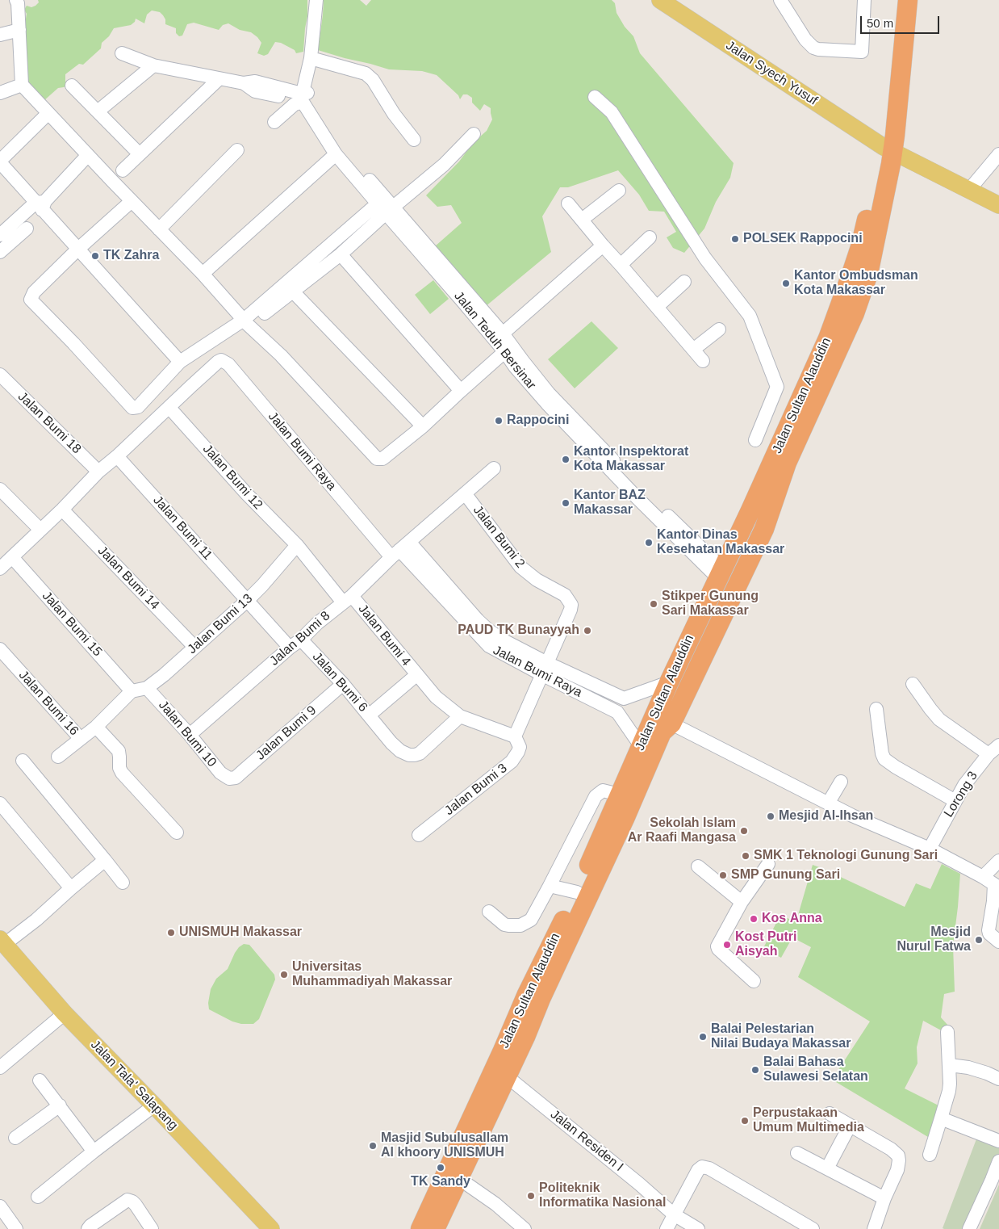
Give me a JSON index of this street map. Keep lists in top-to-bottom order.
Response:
{
  "streets": {
    "highway": ["Jalan Sultan Alauddin"],
    "main road": ["Jalan Syech Yusuf", "Jalan Tala' Salapang"],
    "street": [
      "Jalan Teduh Bersinar",
      "Jalan Bumi 18",
      "Jalan Bumi Raya",
      "Jalan Bumi 12",
      "Jalan Bumi 11",
      "Jalan Bumi 2",
      "Jalan Bumi 14",
      "Jalan Bumi 15",
      "Jalan Bumi 13",
      "Jalan Bumi 4",
      "Jalan Bumi 8",
      "Jalan Bumi 6",
      "Jalan Bumi 16",
      "Jalan Bumi 9",
      "Jalan Bumi 10",
      "Jalan Bumi 3",
      "Lorong 3",
      "Jalan Residen I"
    ]
  },
  "crossings": [
    ["Jalan Syech Yusuf", "Jalan Sultan Alauddin"],
    ["Jalan Teduh Bersinar", "Jalan Sultan Alauddin"],
    ["Jalan Sultan Alauddin", "Jalan Bumi Raya"],
    ["Jalan Sultan Alauddin", "Jalan Residen I"],
    ["Jalan Bumi Raya", "Jalan Bumi 12"],
    ["Jalan Bumi Raya", "Jalan Bumi 2"],
    ["Jalan Bumi Raya", "Jalan Bumi 8"],
    ["Jalan Bumi Raya", "Jalan Bumi 3"],
    ["Jalan Bumi 12", "Jalan Bumi 13"],
    ["Jalan Bumi 11", "Jalan Bumi 13"],
    ["Jalan Bumi 11", "Jalan Bumi 8"],
    ["Jalan Bumi 2", "Jalan Bumi 8"],
    ["Jalan Bumi 2", "Jalan Bumi 3"],
    ["Jalan Bumi 14", "Jalan Bumi 13"],
    ["Jalan Bumi 15", "Jalan Bumi 13"],
    ["Jalan Bumi 13", "Jalan Bumi 10"],
    ["Jalan Bumi 4", "Jalan Bumi 8"],
    ["Jalan Bumi 4", "Jalan Bumi 6"],
    ["Jalan Bumi 8", "Jalan Bumi 6"],
    ["Jalan Bumi 8", "Jalan Bumi 10"],
    ["Jalan Bumi 6", "Jalan Bumi 9"],
    ["Jalan Bumi 9", "Jalan Bumi 10"]
  ],
  "places": [
    "POLSEK Rappocini",
    "TK Zahra",
    "Kantor Ombudsman Kota Makassar",
    "Rappocini",
    "Kantor Inspektorat Kota Makassar",
    "Kantor BAZ Makassar",
    "Kantor Dinas Kesehatan Makassar",
    "Stikper Gunung Sari Makassar",
    "PAUD TK Bunayyah",
    "Mesjid Al-Ihsan",
    "Sekolah Islam Ar Raafi Mangasa",
    "SMK 1 Teknologi Gunung Sari",
    "SMP Gunung Sari",
    "Kos Anna",
    "UNISMUH Makassar",
    "Mesjid Nurul Fatwa",
    "Kost Putri Aisyah",
    "Universitas Muhammadiyah Makassar",
    "Balai Pelestarian Nilai Budaya Makassar",
    "Balai Bahasa Sulawesi Selatan",
    "Perpustakaan Umum Multimedia",
    "Masjid Subulusallam Al khoory UNISMUH",
    "TK Sandy",
    "Politeknik Informatika Nasional"
  ],
  "scale_bar": "50 m"
}
